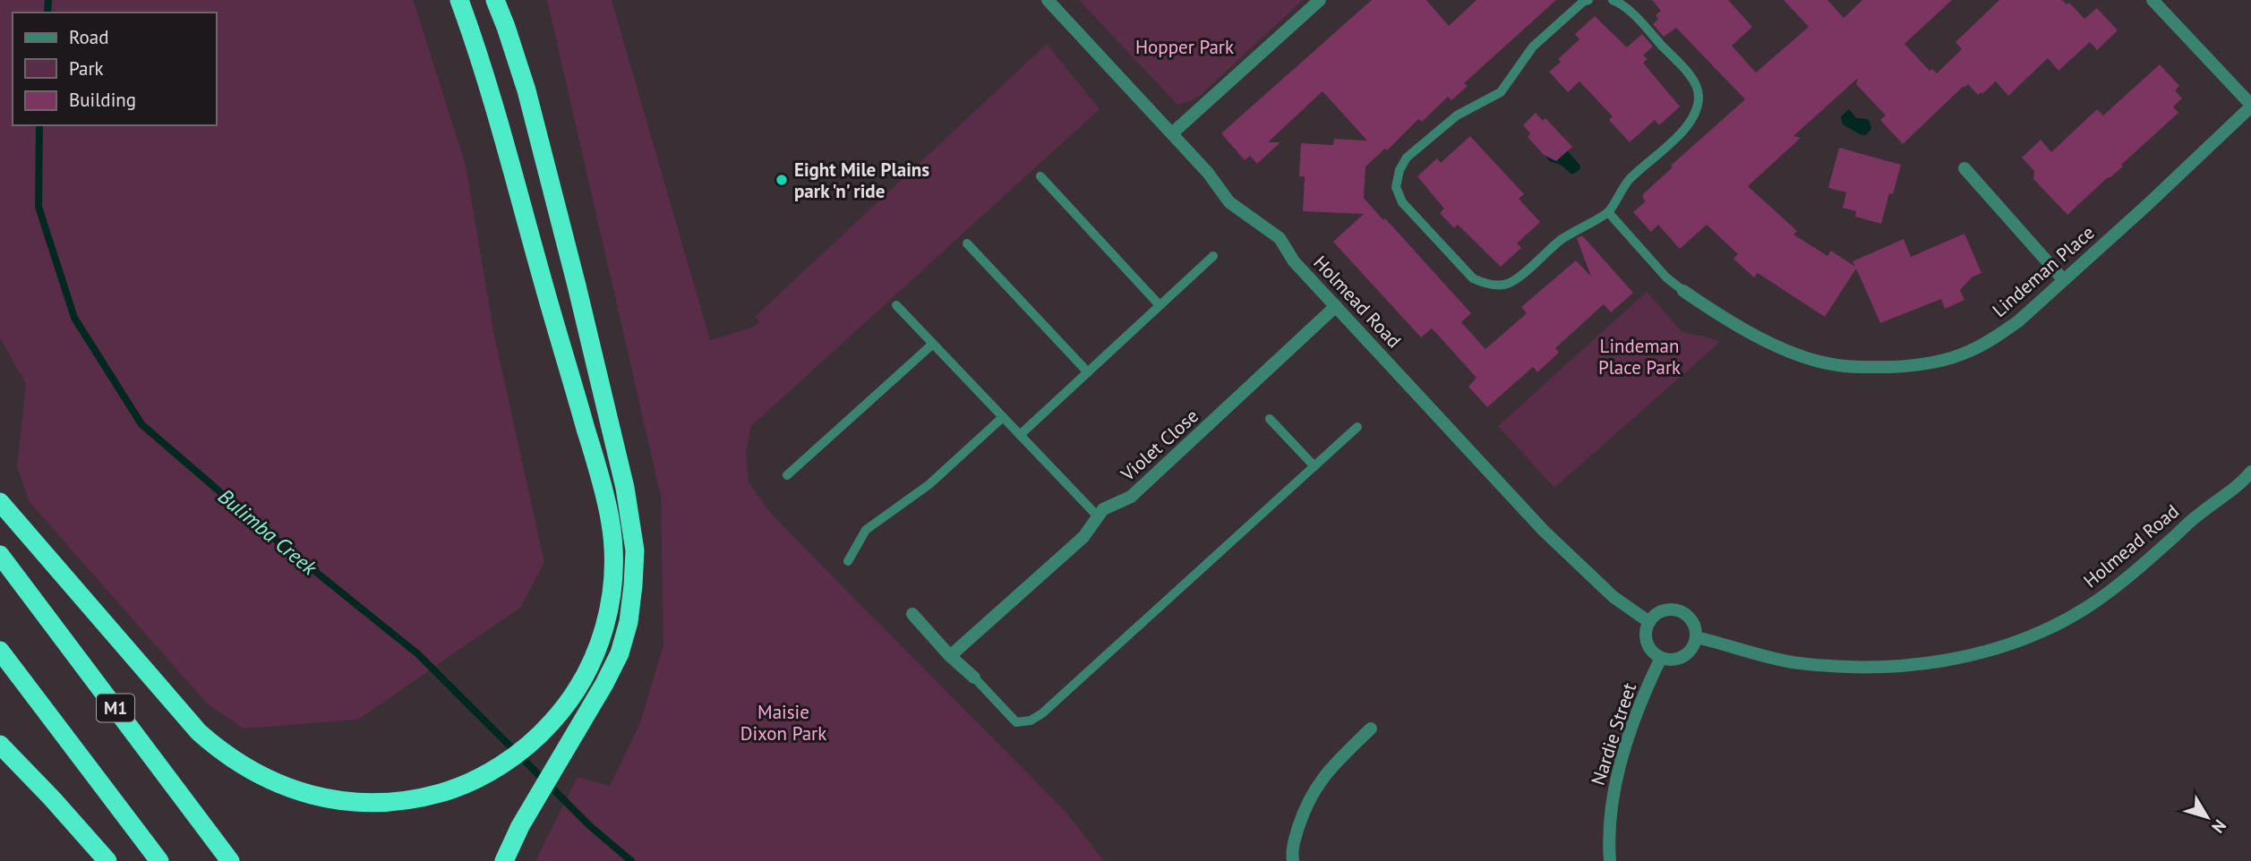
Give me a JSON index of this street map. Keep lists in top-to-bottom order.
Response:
{
  "streets": {
    "highway": ["M1"],
    "street": [
      "Lindeman Place",
      "Holmead Road",
      "Violet Close",
      "Nardie Street"
    ]
  },
  "crossings": [
    ["Holmead Road", "Violet Close"],
    ["Holmead Road", "Nardie Street"]
  ],
  "water": ["Bulimba Creek"],
  "parks": ["Hopper Park", "Lindeman Place Park", "Maisie Dixon Park"],
  "places": ["Eight Mile Plains park 'n' ride"],
  "legend": ["Road", "Park", "Building"],
  "north": "bottom right"
}
